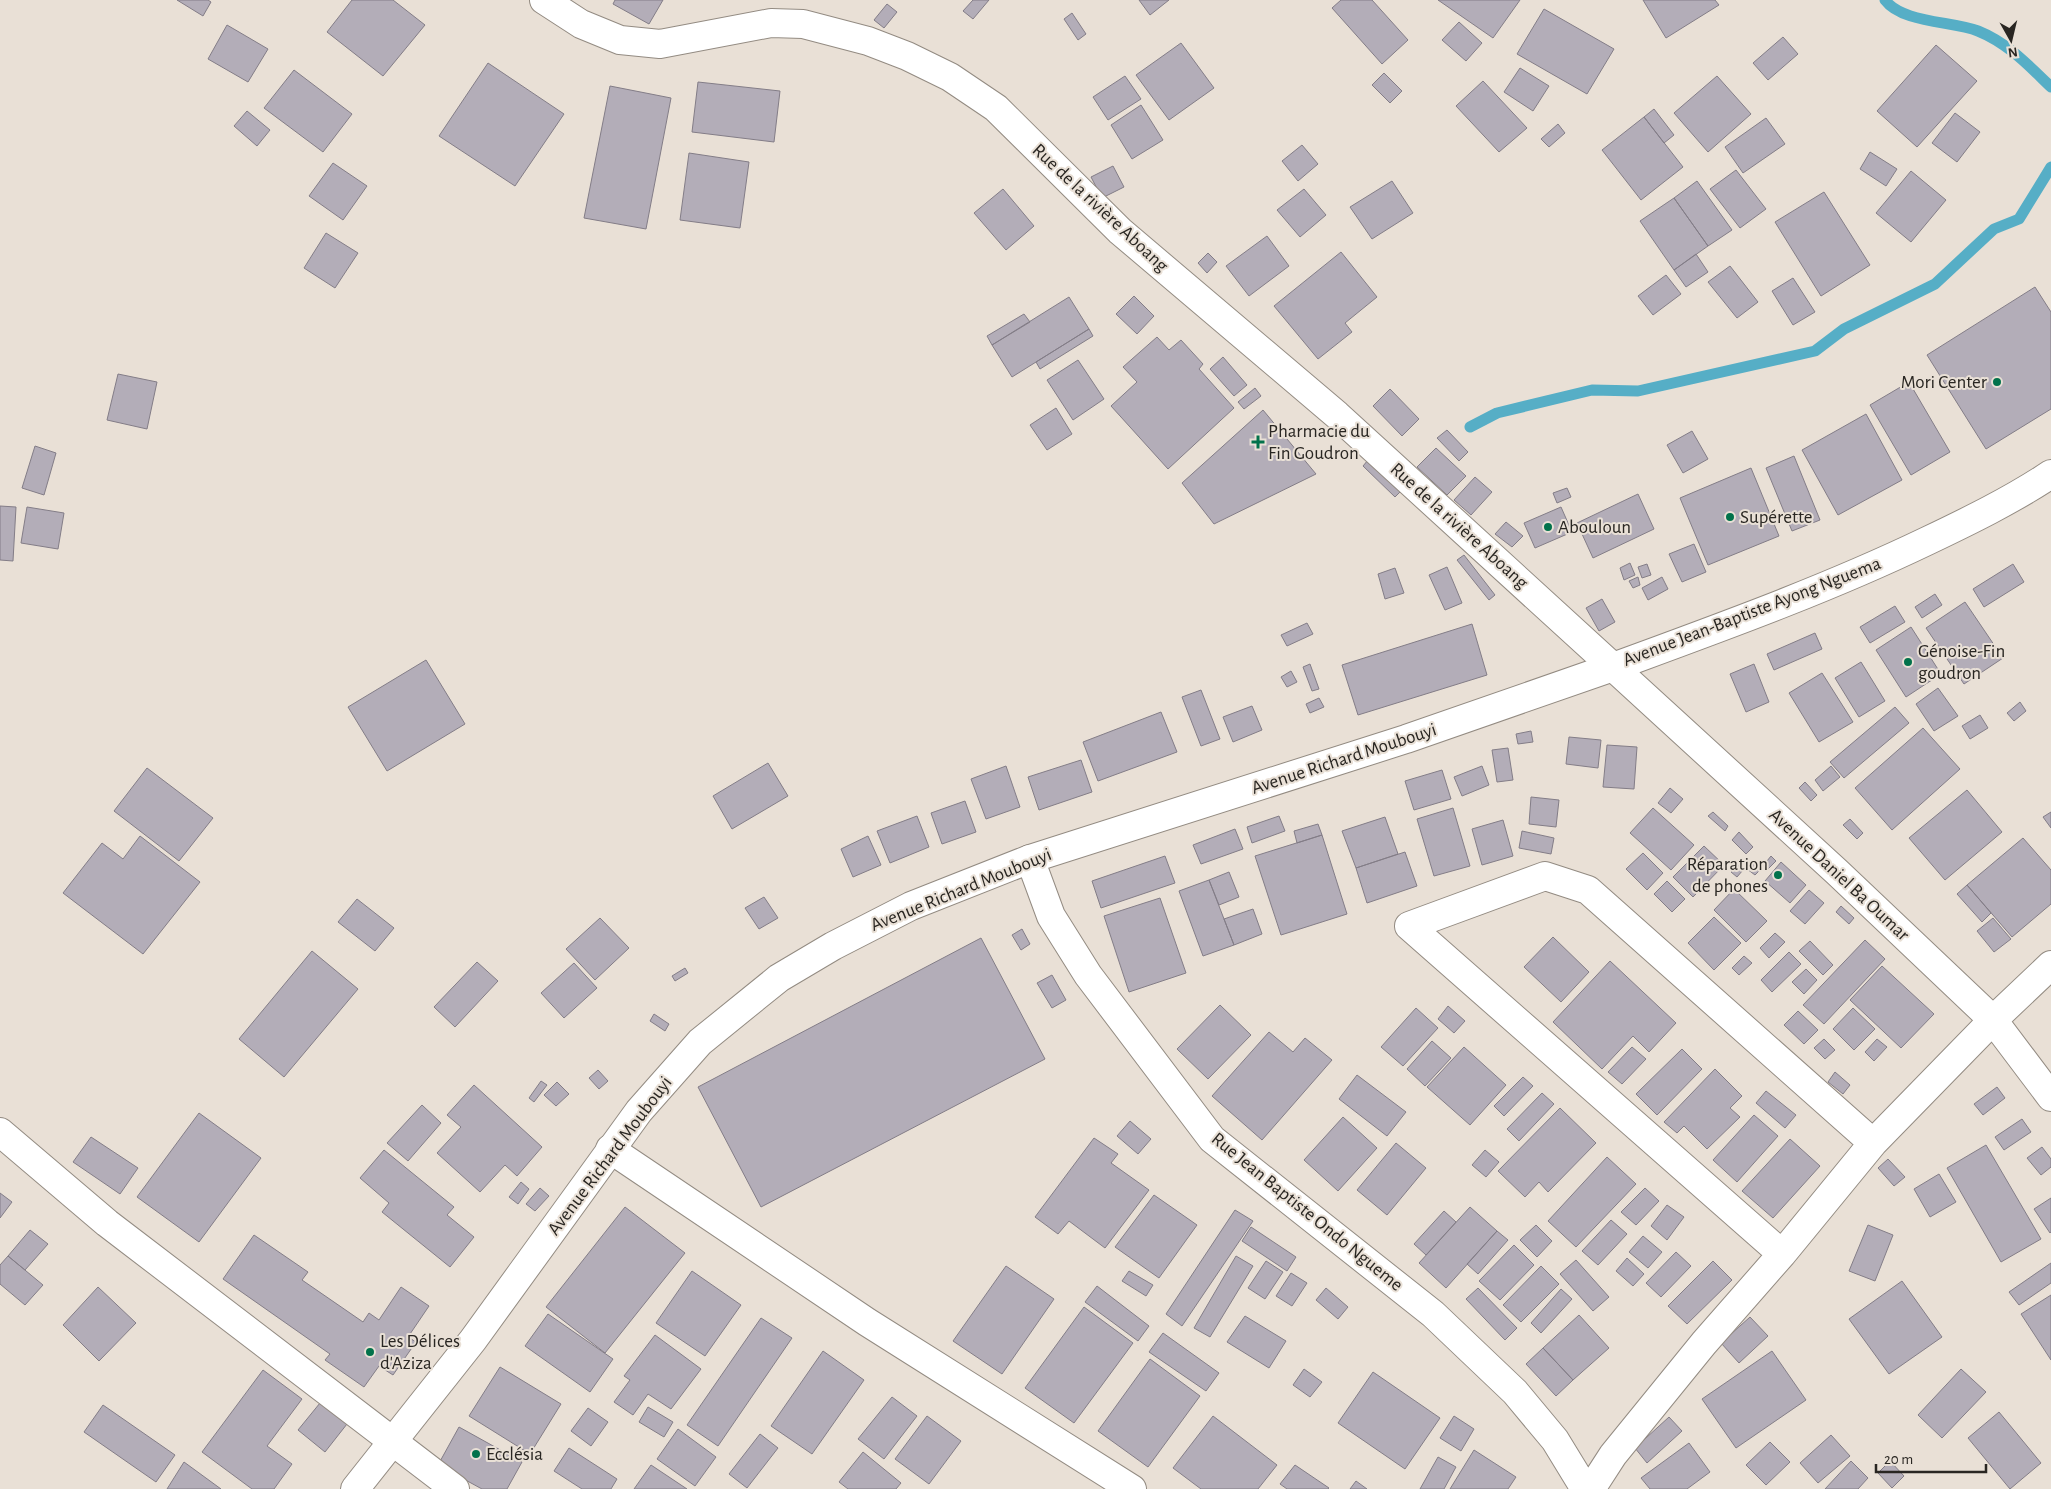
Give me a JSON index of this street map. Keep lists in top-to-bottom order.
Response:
{
  "streets": {
    "street": [
      "Rue de la rivière Aboang",
      "Avenue Jean-Baptiste Ayong Nguema",
      "Avenue Richard Moubouyi",
      "Avenue Daniel Ba Oumar",
      "Rue Jean Baptiste Ondo Ngueme"
    ]
  },
  "crossings": [
    ["Rue de la rivière Aboang", "Avenue Jean-Baptiste Ayong Nguema"],
    ["Rue de la rivière Aboang", "Avenue Richard Moubouyi"],
    ["Rue de la rivière Aboang", "Avenue Daniel Ba Oumar"],
    ["Avenue Jean-Baptiste Ayong Nguema", "Avenue Richard Moubouyi"],
    ["Avenue Jean-Baptiste Ayong Nguema", "Avenue Daniel Ba Oumar"],
    ["Avenue Richard Moubouyi", "Avenue Daniel Ba Oumar"],
    ["Avenue Richard Moubouyi", "Rue Jean Baptiste Ondo Ngueme"]
  ],
  "places": {
    "other": [
      "Mori Center",
      "Supérette",
      "Abouloun",
      "Génoise-Fin goudron",
      "Réparation de phones",
      "Les Délices d'Aziza",
      "Ecclésia"
    ],
    "health": ["Pharmacie du Fin Goudron"]
  },
  "scale_bar": "20 m",
  "north": "bottom"
}
